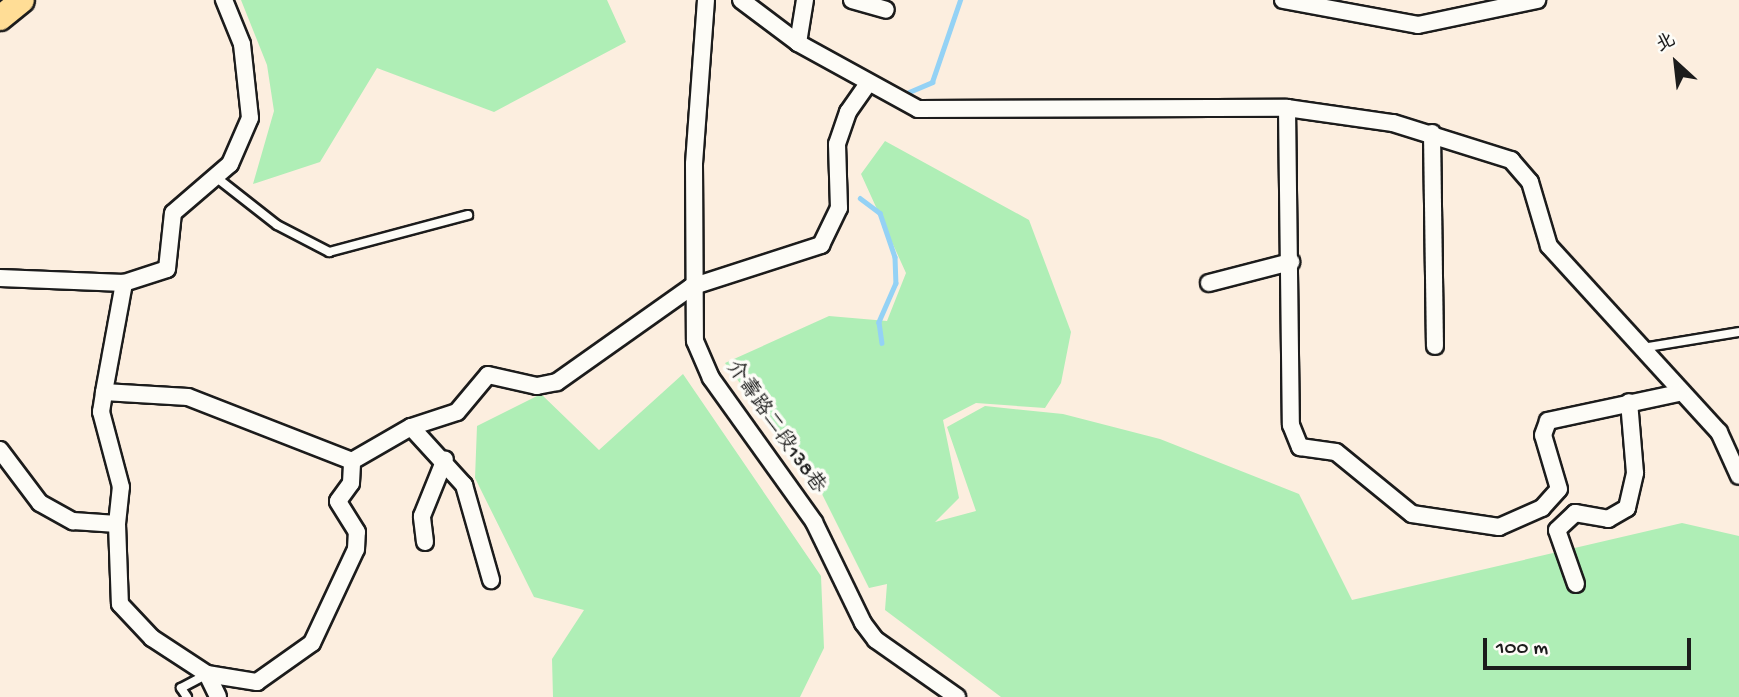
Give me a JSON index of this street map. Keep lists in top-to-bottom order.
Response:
{
  "streets": {
    "street": ["介壽路二段138巷"]
  },
  "scale_bar": "100 m",
  "north": "top left"
}
